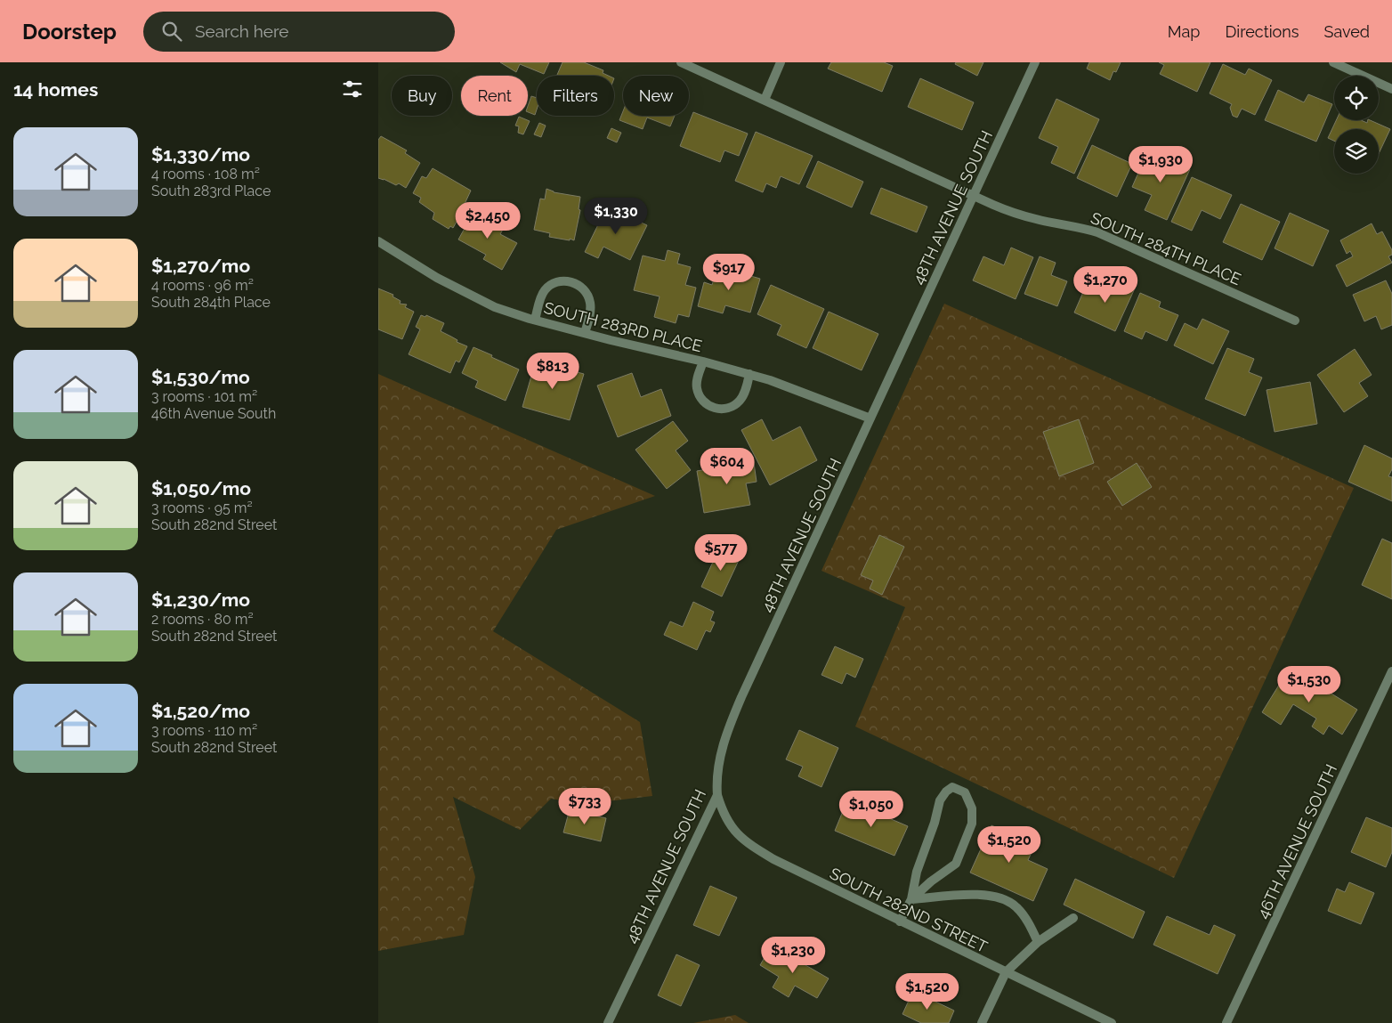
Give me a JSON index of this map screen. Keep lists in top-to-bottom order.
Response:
{
  "streets": {
    "street": [
      "48TH AVENUE SOUTH",
      "SOUTH 284TH PLACE",
      "SOUTH 283RD PLACE",
      "46TH AVENUE SOUTH",
      "SOUTH 282ND STREET"
    ]
  },
  "crossings": [
    ["48TH AVENUE SOUTH", "SOUTH 284TH PLACE"],
    ["48TH AVENUE SOUTH", "SOUTH 283RD PLACE"],
    ["48TH AVENUE SOUTH", "SOUTH 282ND STREET"]
  ],
  "page": {
    "header": "Doorstep",
    "search": "Search here",
    "nav": ["Map", "Directions", "Saved"],
    "heading": "14 homes",
    "chip": [
      "Buy",
      "Rent",
      "Filters",
      "New"
    ],
    "list": [
      {
        "name": "$1,330/mo",
        "note": "4 rooms · 108 m² · South 283rd Place"
      },
      {
        "name": "$1,270/mo",
        "note": "4 rooms · 96 m² · South 284th Place"
      },
      {
        "name": "$1,530/mo",
        "note": "3 rooms · 101 m² · 46th Avenue South"
      },
      {
        "name": "$1,050/mo",
        "note": "3 rooms · 95 m² · South 282nd Street"
      },
      {
        "name": "$1,230/mo",
        "note": "2 rooms · 80 m² · South 282nd Street"
      },
      {
        "name": "$1,520/mo",
        "note": "3 rooms · 110 m² · South 282nd Street"
      }
    ],
    "price": [
      "$1,930",
      "$1,330",
      "$2,450",
      "$917",
      "$1,270",
      "$813",
      "$604",
      "$577",
      "$1,530",
      "$733",
      "$1,050",
      "$1,520",
      "$1,230",
      "$1,520"
    ]
  }
}
